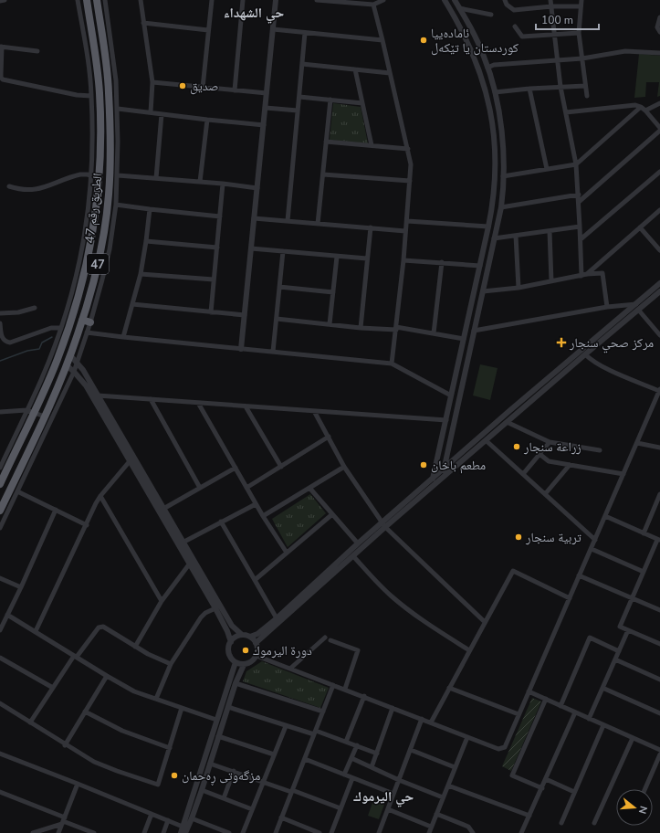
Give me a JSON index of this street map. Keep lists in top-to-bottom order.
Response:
{
  "streets": {
    "highway": ["الطريق رقم 47", "47"]
  },
  "districts": ["حي الشهداء", "حي اليرموك"],
  "places": {
    "other": [
      "ئامادەییا کوردستان یا تێکەل",
      "صديق",
      "زراعة سنجار",
      "مطعم باخان",
      "تربية سنجار",
      "دورة اليرموك",
      "مزگه‌وتی ڕه‌حمان"
    ],
    "health": ["مركز صحي سنجار"]
  },
  "scale_bar": "100 m",
  "north": "right"
}
